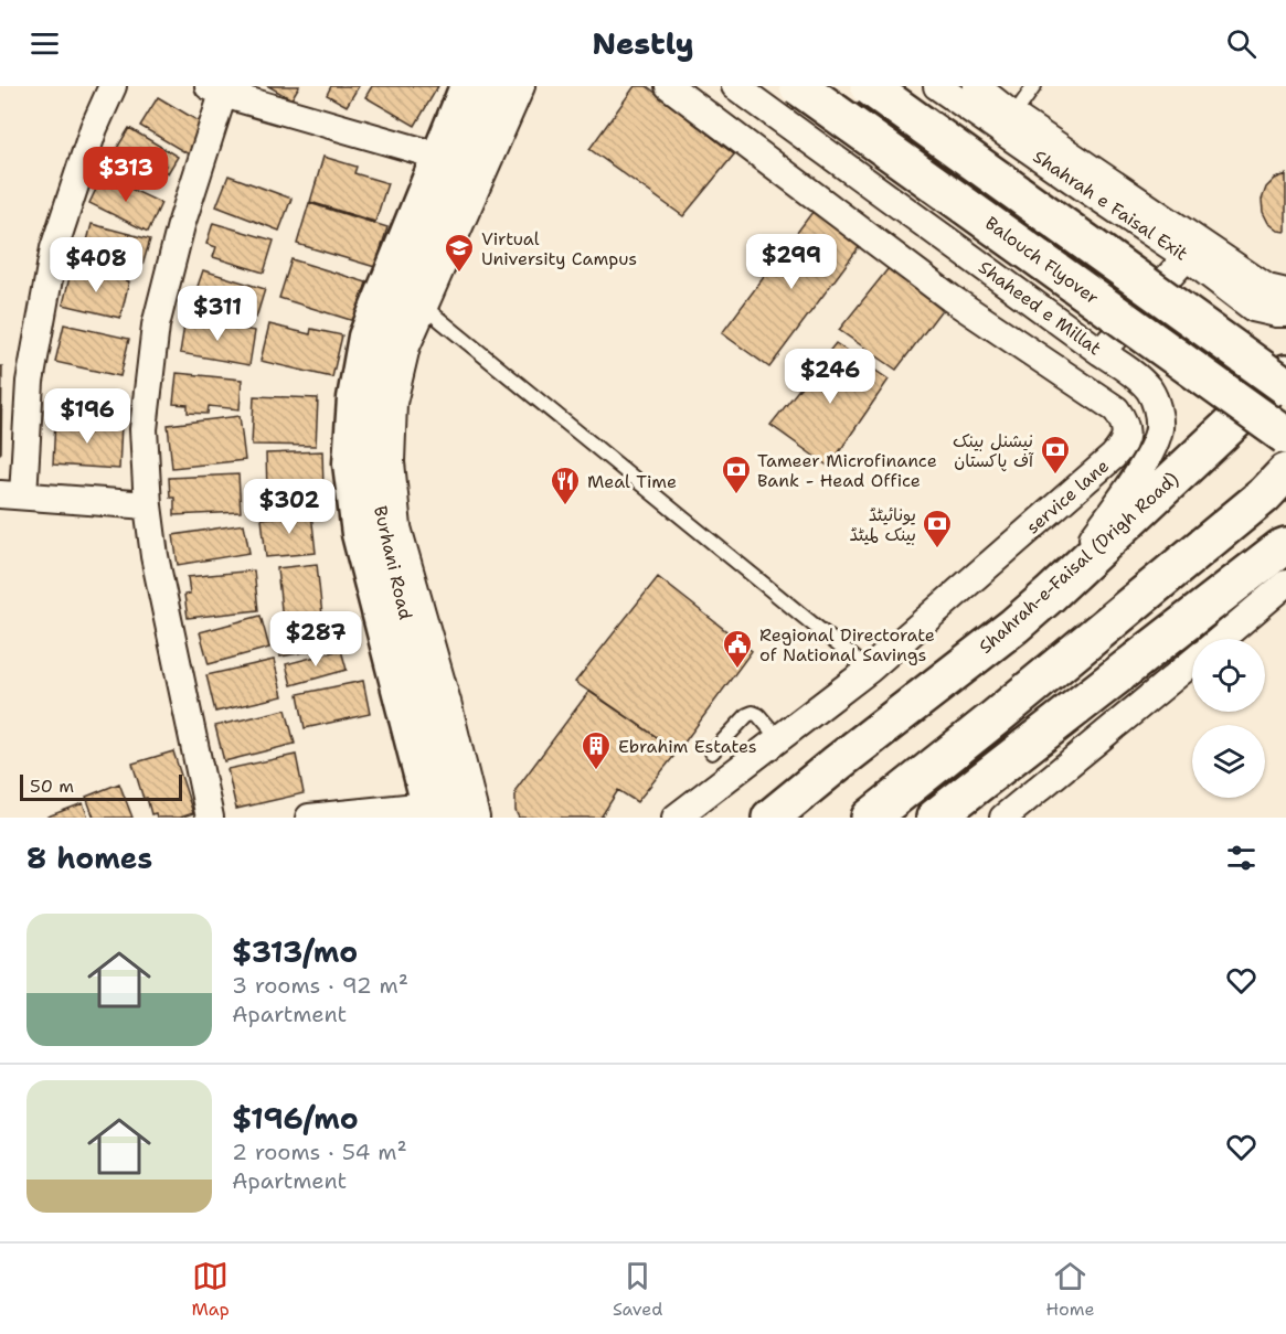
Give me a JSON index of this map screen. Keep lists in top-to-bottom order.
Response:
{
  "streets": {
    "main road": ["Balouch Flyover", "Shahrah-e-Faisal (Drigh Road)"],
    "street": [
      "Shahrah e Faisal Exit",
      "Shaheed e Millat",
      "service lane",
      "Burhani Road"
    ]
  },
  "crossings": [
    ["Shaheed e Millat", "Shahrah-e-Faisal (Drigh Road)"]
  ],
  "places": {
    "school or university": ["Virtual University Campus"],
    "bank": ["نیشنل بینک آف پاکستان", "Tameer Microfinance Bank - Head Office", "یونائیٹڈ بینک لمیٹڈ"],
    "restaurant": ["Meal Time"],
    "public building": ["Regional Directorate of National Savings"],
    "building": ["Ebrahim Estates"]
  },
  "scale_bar": "50 m",
  "page": {
    "header": "Nestly",
    "price": [
      "$313",
      "$299",
      "$408",
      "$311",
      "$246",
      "$196",
      "$302",
      "$287"
    ],
    "scale": "50 m",
    "heading": "8 homes",
    "list": [
      {
        "name": "$313/mo",
        "note": "3 rooms · 92 m² · Apartment"
      },
      {
        "name": "$196/mo",
        "note": "2 rooms · 54 m² · Apartment"
      }
    ],
    "tabs": ["Map", "Saved", "Home"]
  }
}
